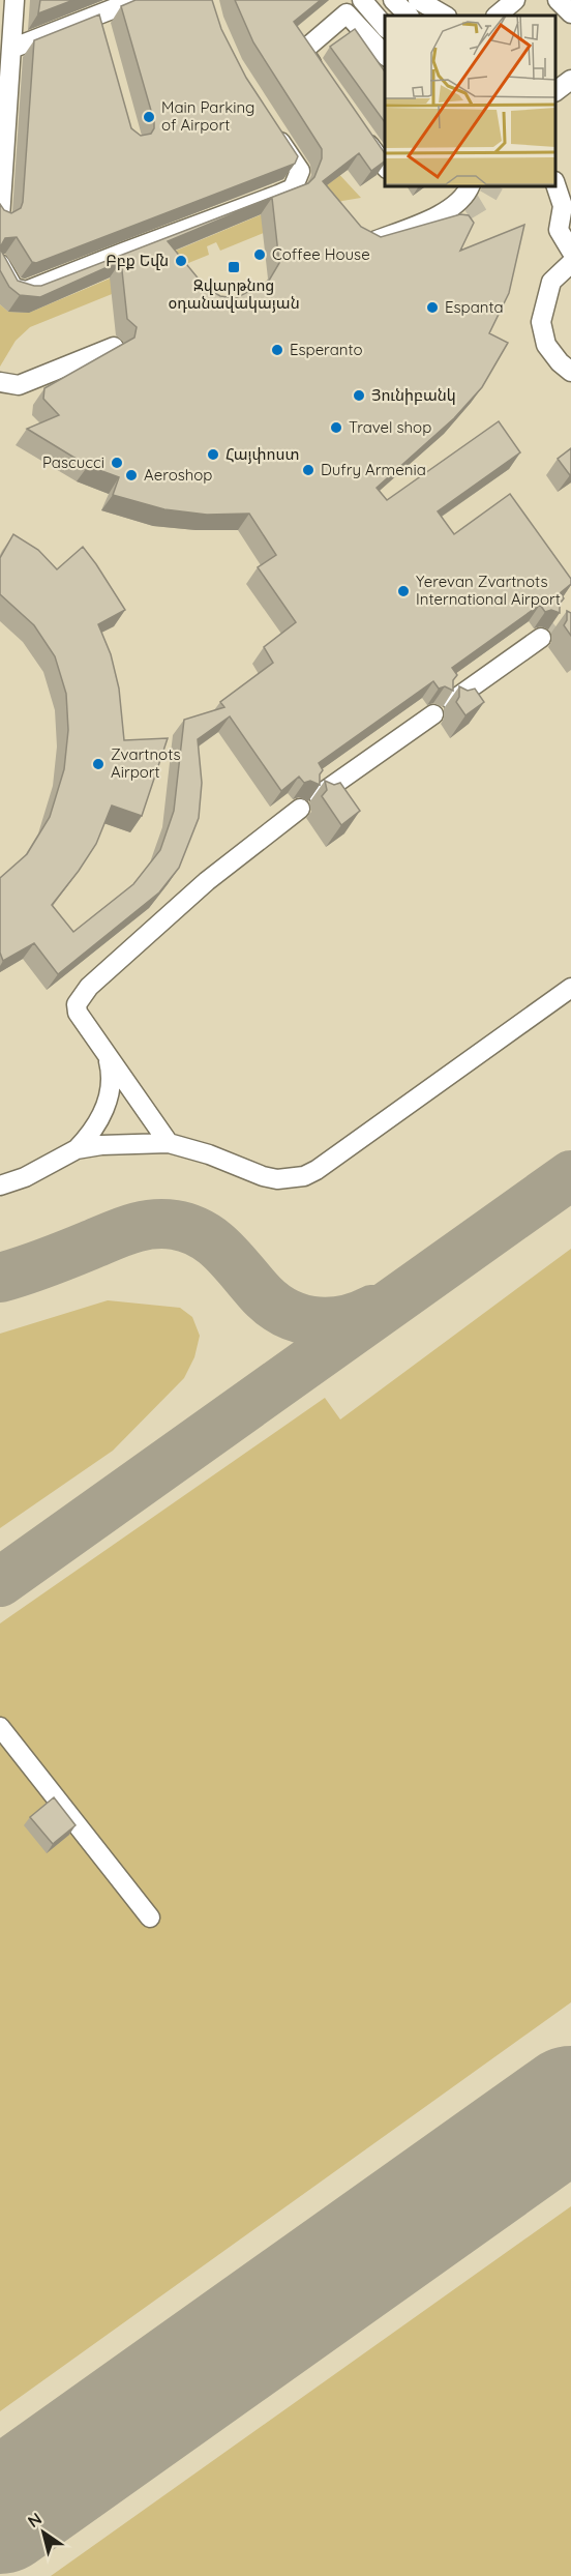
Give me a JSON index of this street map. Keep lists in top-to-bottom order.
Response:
{
  "places": {
    "other": [
      "Main Parking of Airport",
      "Coffee House",
      "Բբք Եվն",
      "Espanta",
      "Esperanto",
      "Յունիբանկ",
      "Travel shop",
      "Հայփոստ",
      "Pascucci",
      "Dufry Armenia",
      "Aeroshop",
      "Yerevan Zvartnots International Airport",
      "Zvartnots Airport"
    ],
    "transit": ["Զվարթնոց օդանավակայան"]
  },
  "north": "top left"
}
